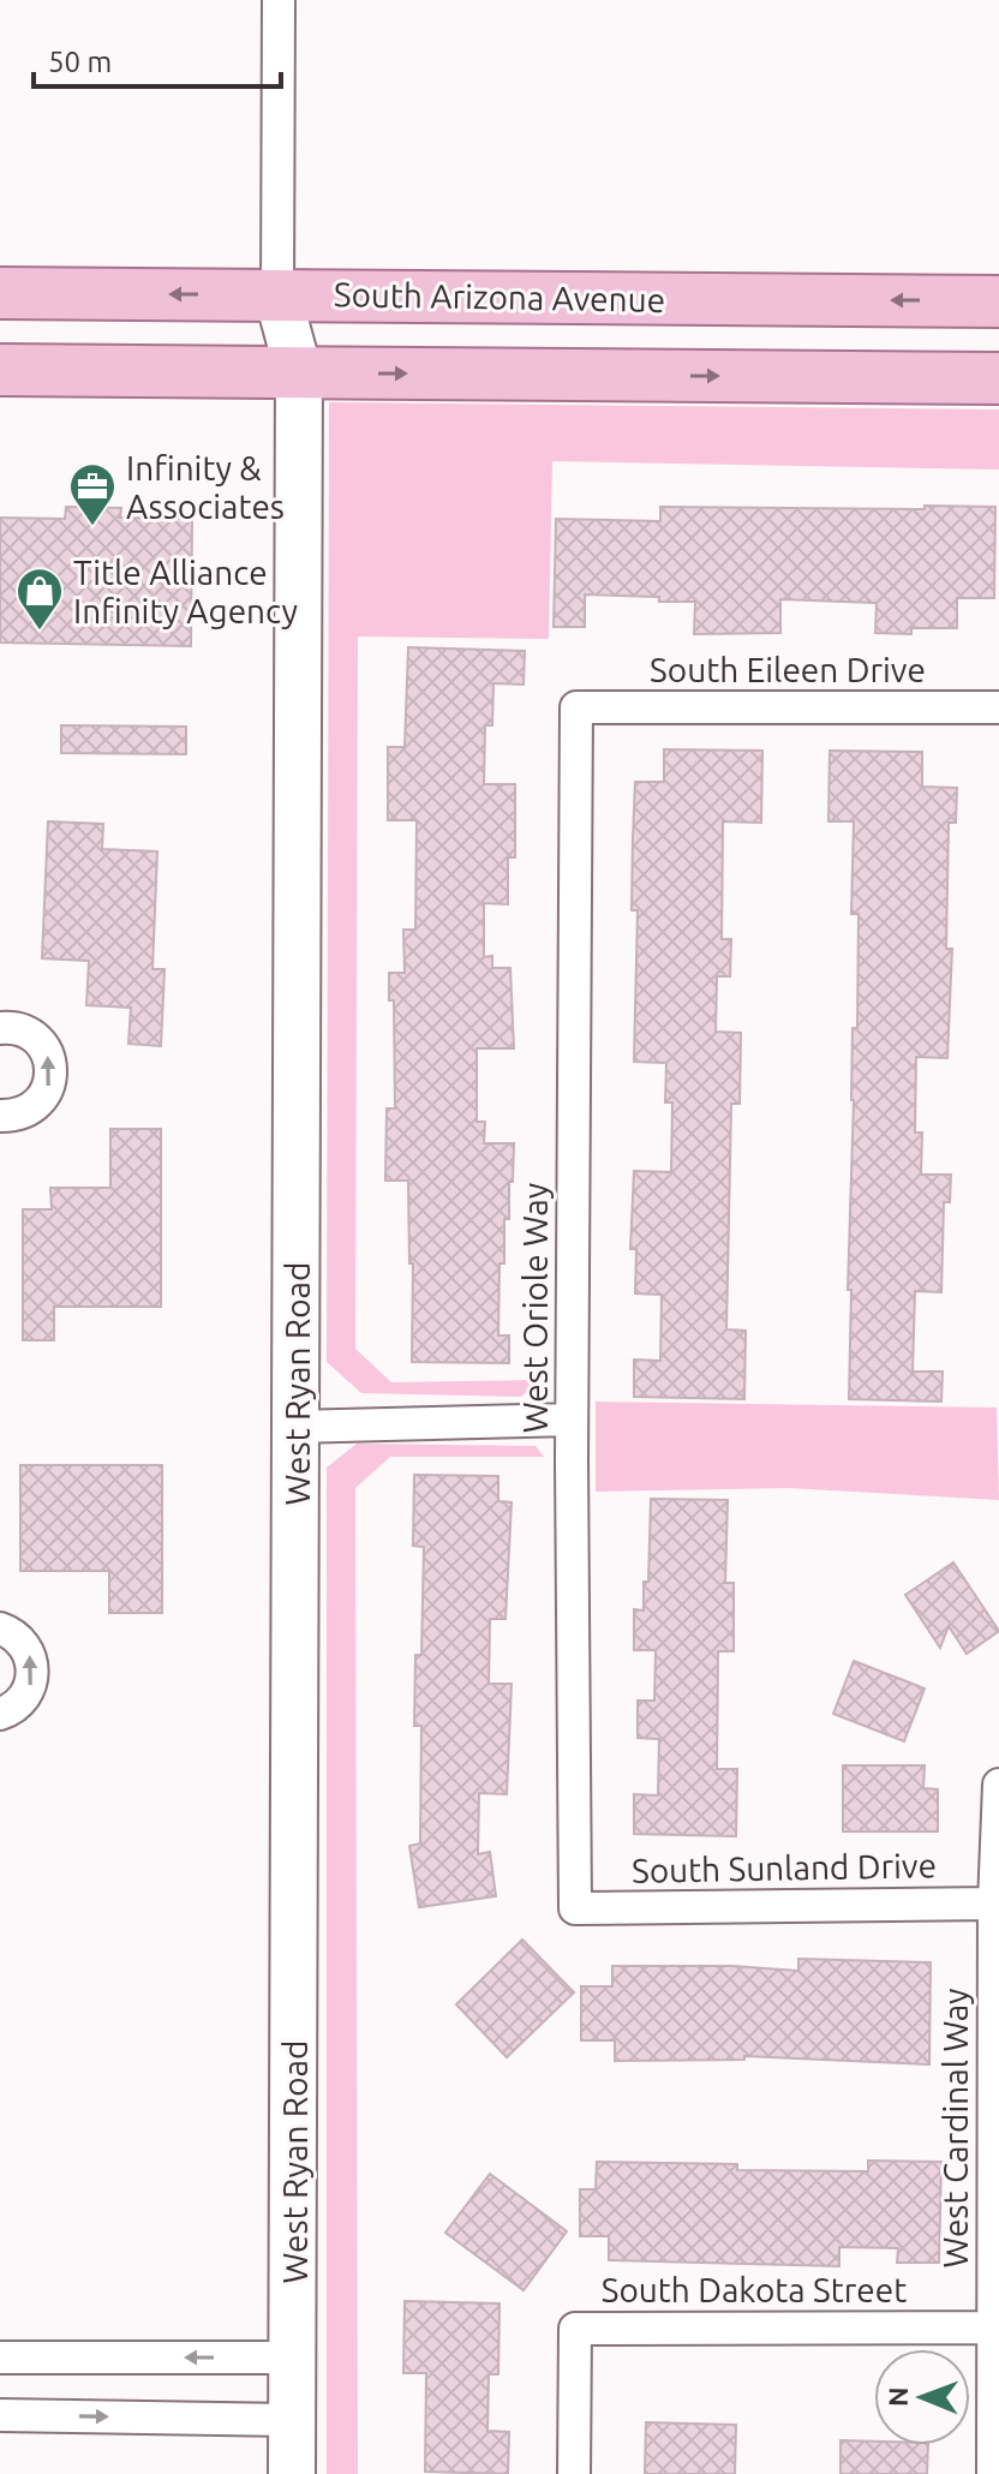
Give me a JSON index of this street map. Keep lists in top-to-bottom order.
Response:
{
  "streets": {
    "main road": ["South Arizona Avenue"],
    "street": [
      "South Eileen Drive",
      "West Oriole Way",
      "West Ryan Road",
      "South Sunland Drive",
      "West Cardinal Way",
      "South Dakota Street"
    ]
  },
  "crossings": [
    ["South Arizona Avenue", "West Ryan Road"],
    ["South Eileen Drive", "West Oriole Way"],
    ["West Oriole Way", "South Sunland Drive"],
    ["South Sunland Drive", "West Cardinal Way"],
    ["West Cardinal Way", "South Dakota Street"]
  ],
  "places": {
    "office": ["Infinity & Associates"],
    "shop": ["Title Alliance Infinity Agency"]
  },
  "scale_bar": "50 m",
  "north": "left"
}
